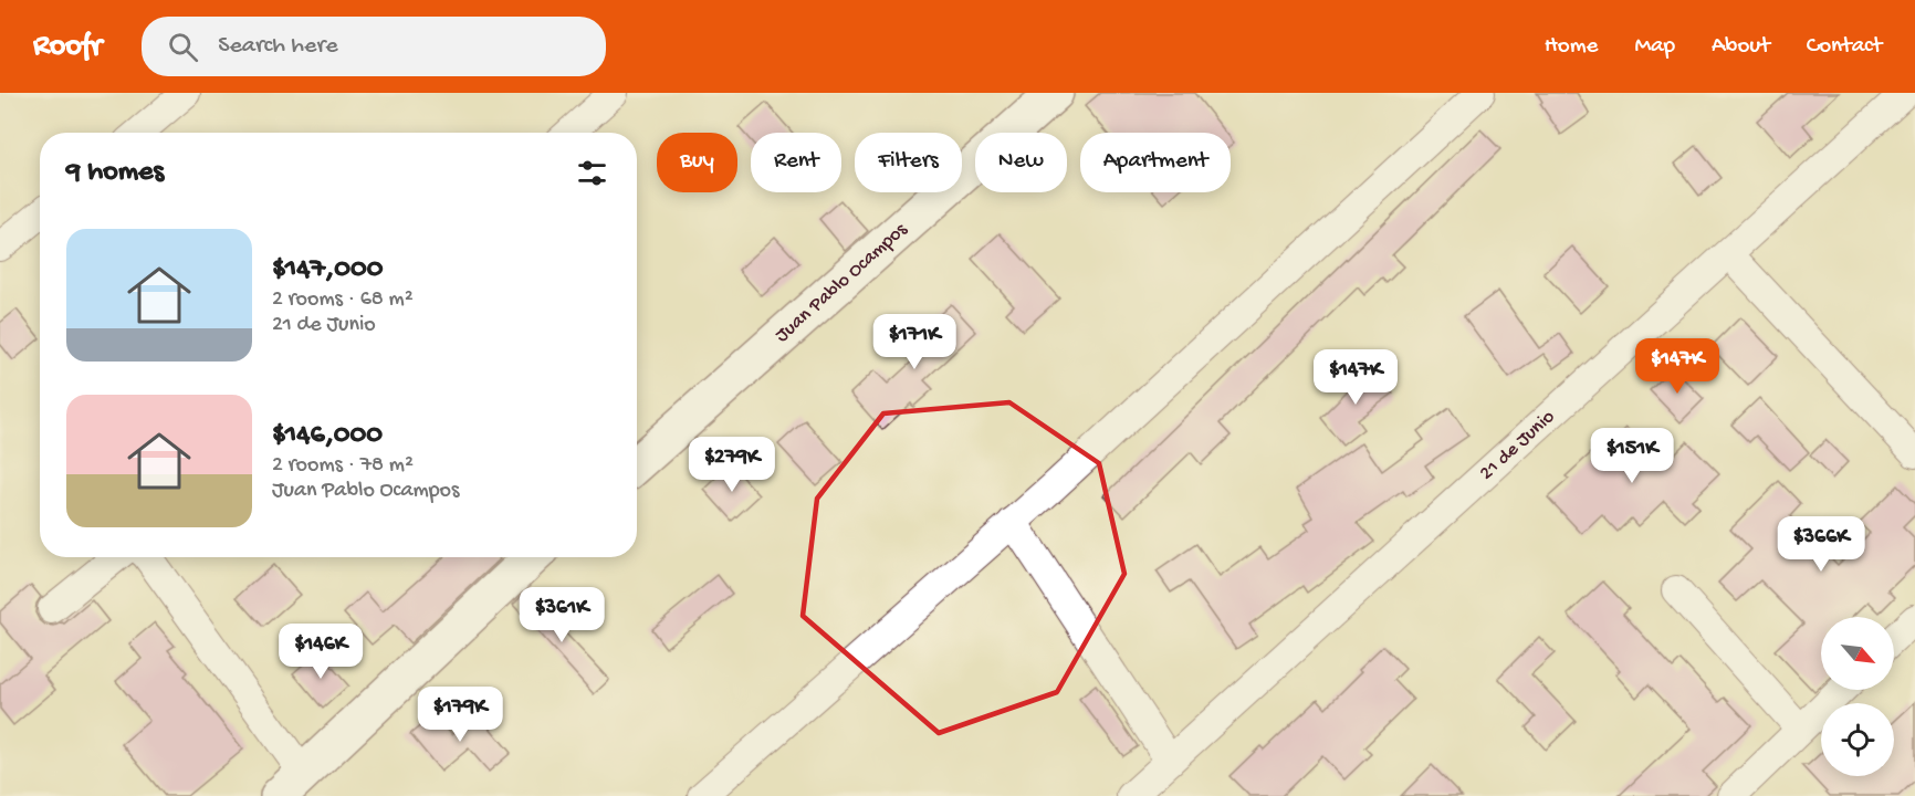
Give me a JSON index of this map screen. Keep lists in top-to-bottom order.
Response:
{
  "streets": {
    "street": ["Juan Pablo Ocampos", "21 de Junio"]
  },
  "north": "bottom right",
  "page": {
    "header": "Roofr",
    "search": "Search here",
    "nav": [
      "Home",
      "Map",
      "About",
      "Contact"
    ],
    "chip": [
      "Buy",
      "Rent",
      "Filters",
      "New",
      "Apartment"
    ],
    "heading": "9 homes",
    "list": [
      {
        "name": "$147,000",
        "note": "2 rooms · 68 m² · 21 de Junio"
      },
      {
        "name": "$146,000",
        "note": "2 rooms · 78 m² · Juan Pablo Ocampos"
      }
    ],
    "price": [
      "$171K",
      "$147K",
      "$147K",
      "$151K",
      "$279K",
      "$366K",
      "$361K",
      "$146K",
      "$179K"
    ]
  }
}
